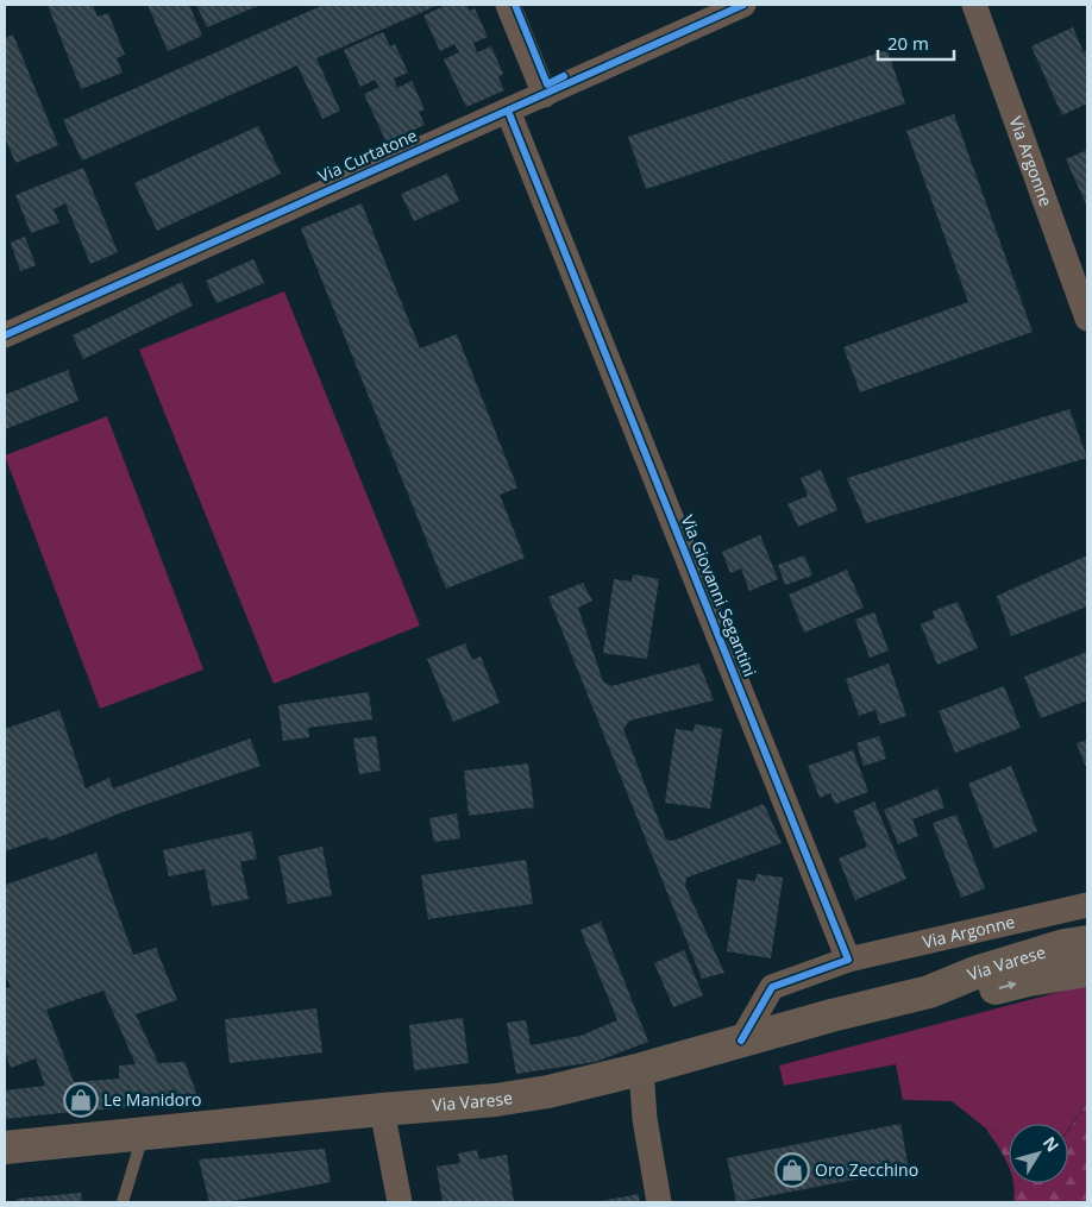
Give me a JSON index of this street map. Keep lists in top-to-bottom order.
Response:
{
  "streets": {
    "main road": ["Via Varese"],
    "street": ["Via Curtatone", "Via Argonne", "Via Giovanni Segantini"]
  },
  "crossings": [
    ["Via Curtatone", "Via Giovanni Segantini"],
    ["Via Argonne", "Via Giovanni Segantini"]
  ],
  "places": {
    "shop": ["Le Manidoro", "Oro Zecchino"]
  },
  "scale_bar": "20 m",
  "north": "top right"
}
